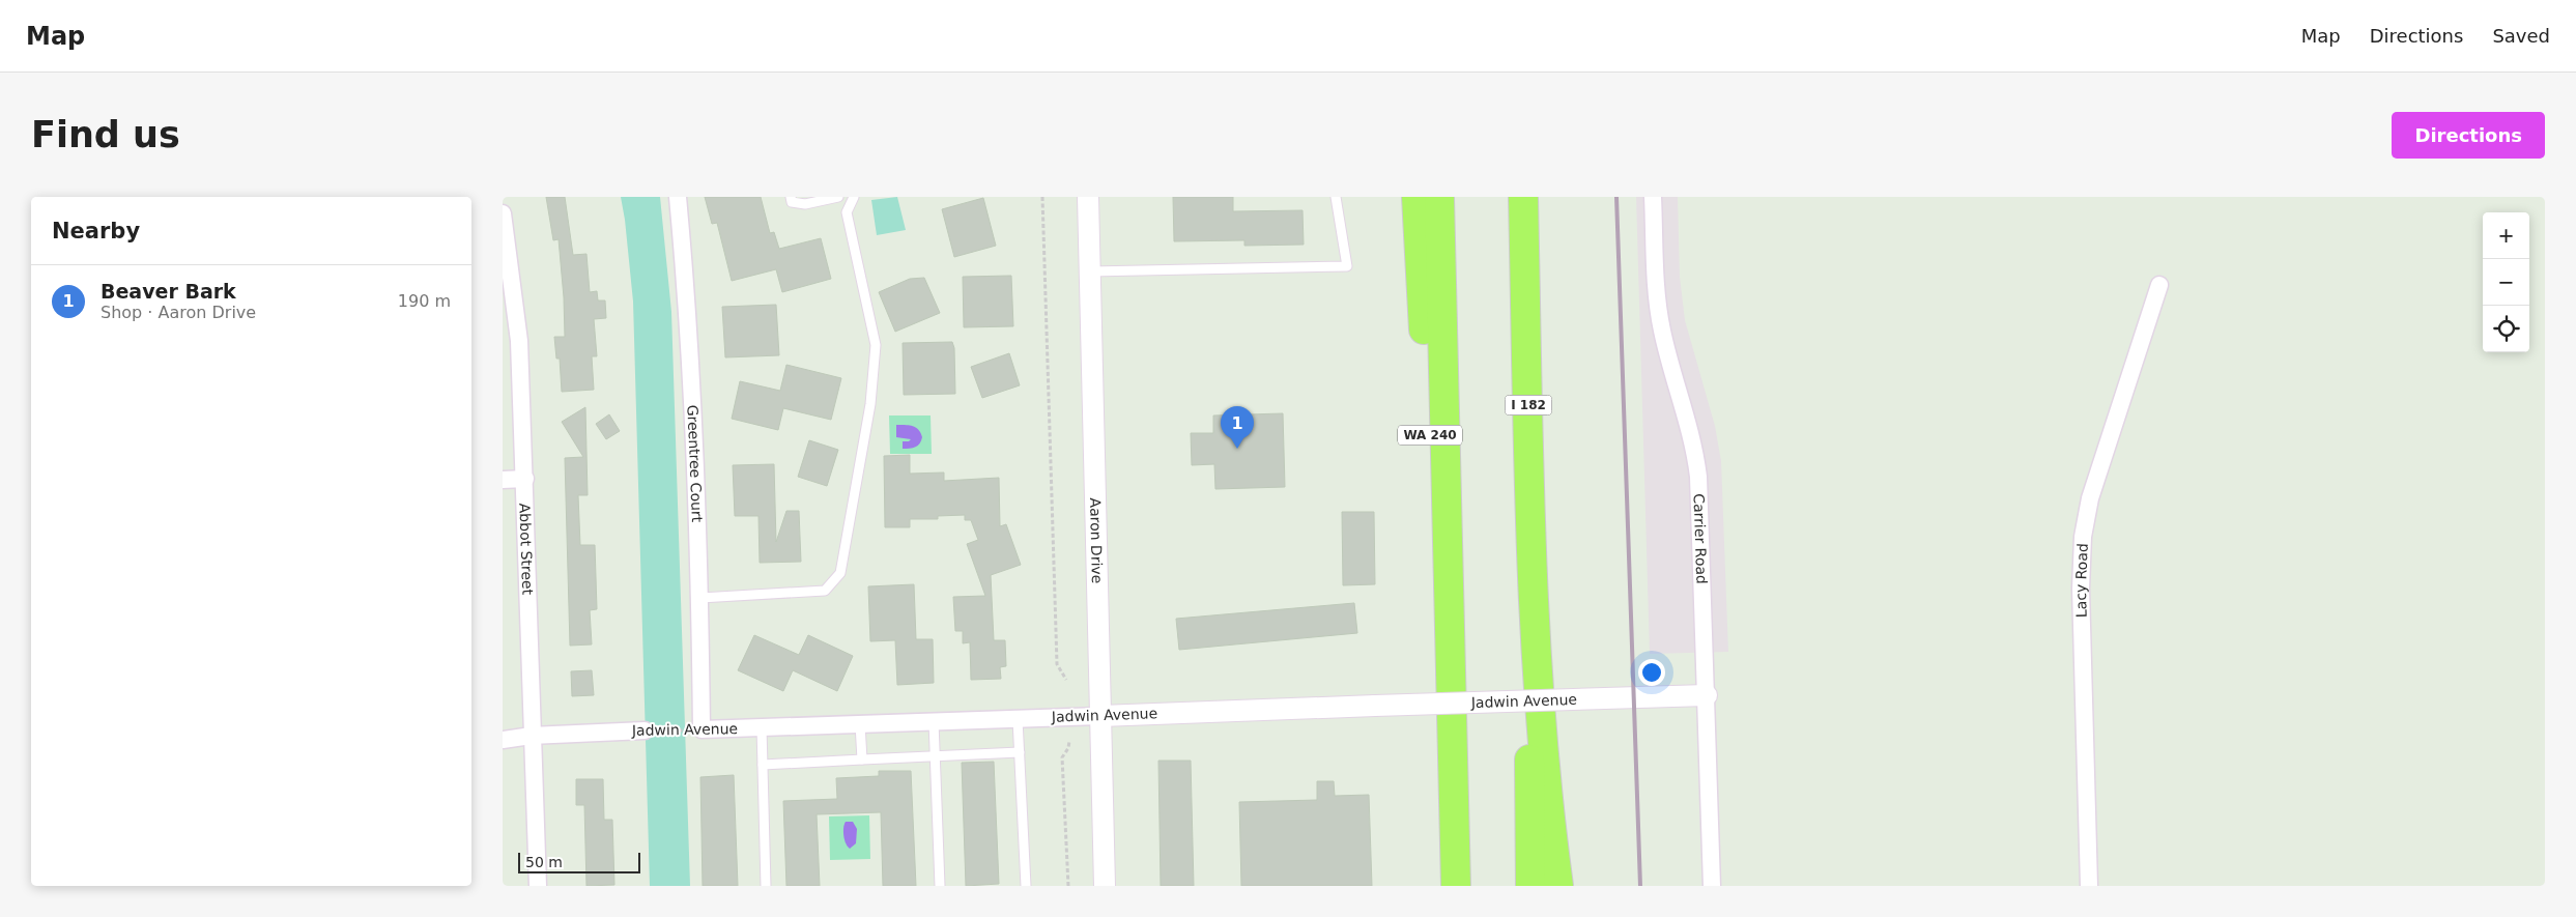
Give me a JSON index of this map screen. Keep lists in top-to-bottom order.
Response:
{
  "streets": {
    "highway": ["I 182", "WA 240"],
    "street": [
      "Greentree Court",
      "Carrier Road",
      "Aaron Drive",
      "Abbot Street",
      "Lacy Road",
      "Jadwin Avenue"
    ]
  },
  "crossings": [
    ["Greentree Court", "Jadwin Avenue"],
    ["Carrier Road", "Jadwin Avenue"],
    ["Aaron Drive", "Jadwin Avenue"],
    ["Abbot Street", "Jadwin Avenue"]
  ],
  "scale_bar": "50 m",
  "page": {
    "header": "Map",
    "nav": ["Map", "Directions", "Saved"],
    "buttons": "Directions",
    "title": "Find us",
    "heading": "Nearby",
    "map_buttons": ["+", "−"],
    "list": [
      {
        "mark": "1",
        "name": "Beaver Bark",
        "note": "Shop · Aaron Drive",
        "value": "190 m"
      }
    ],
    "pins": "1",
    "scale": "50 m"
  }
}
